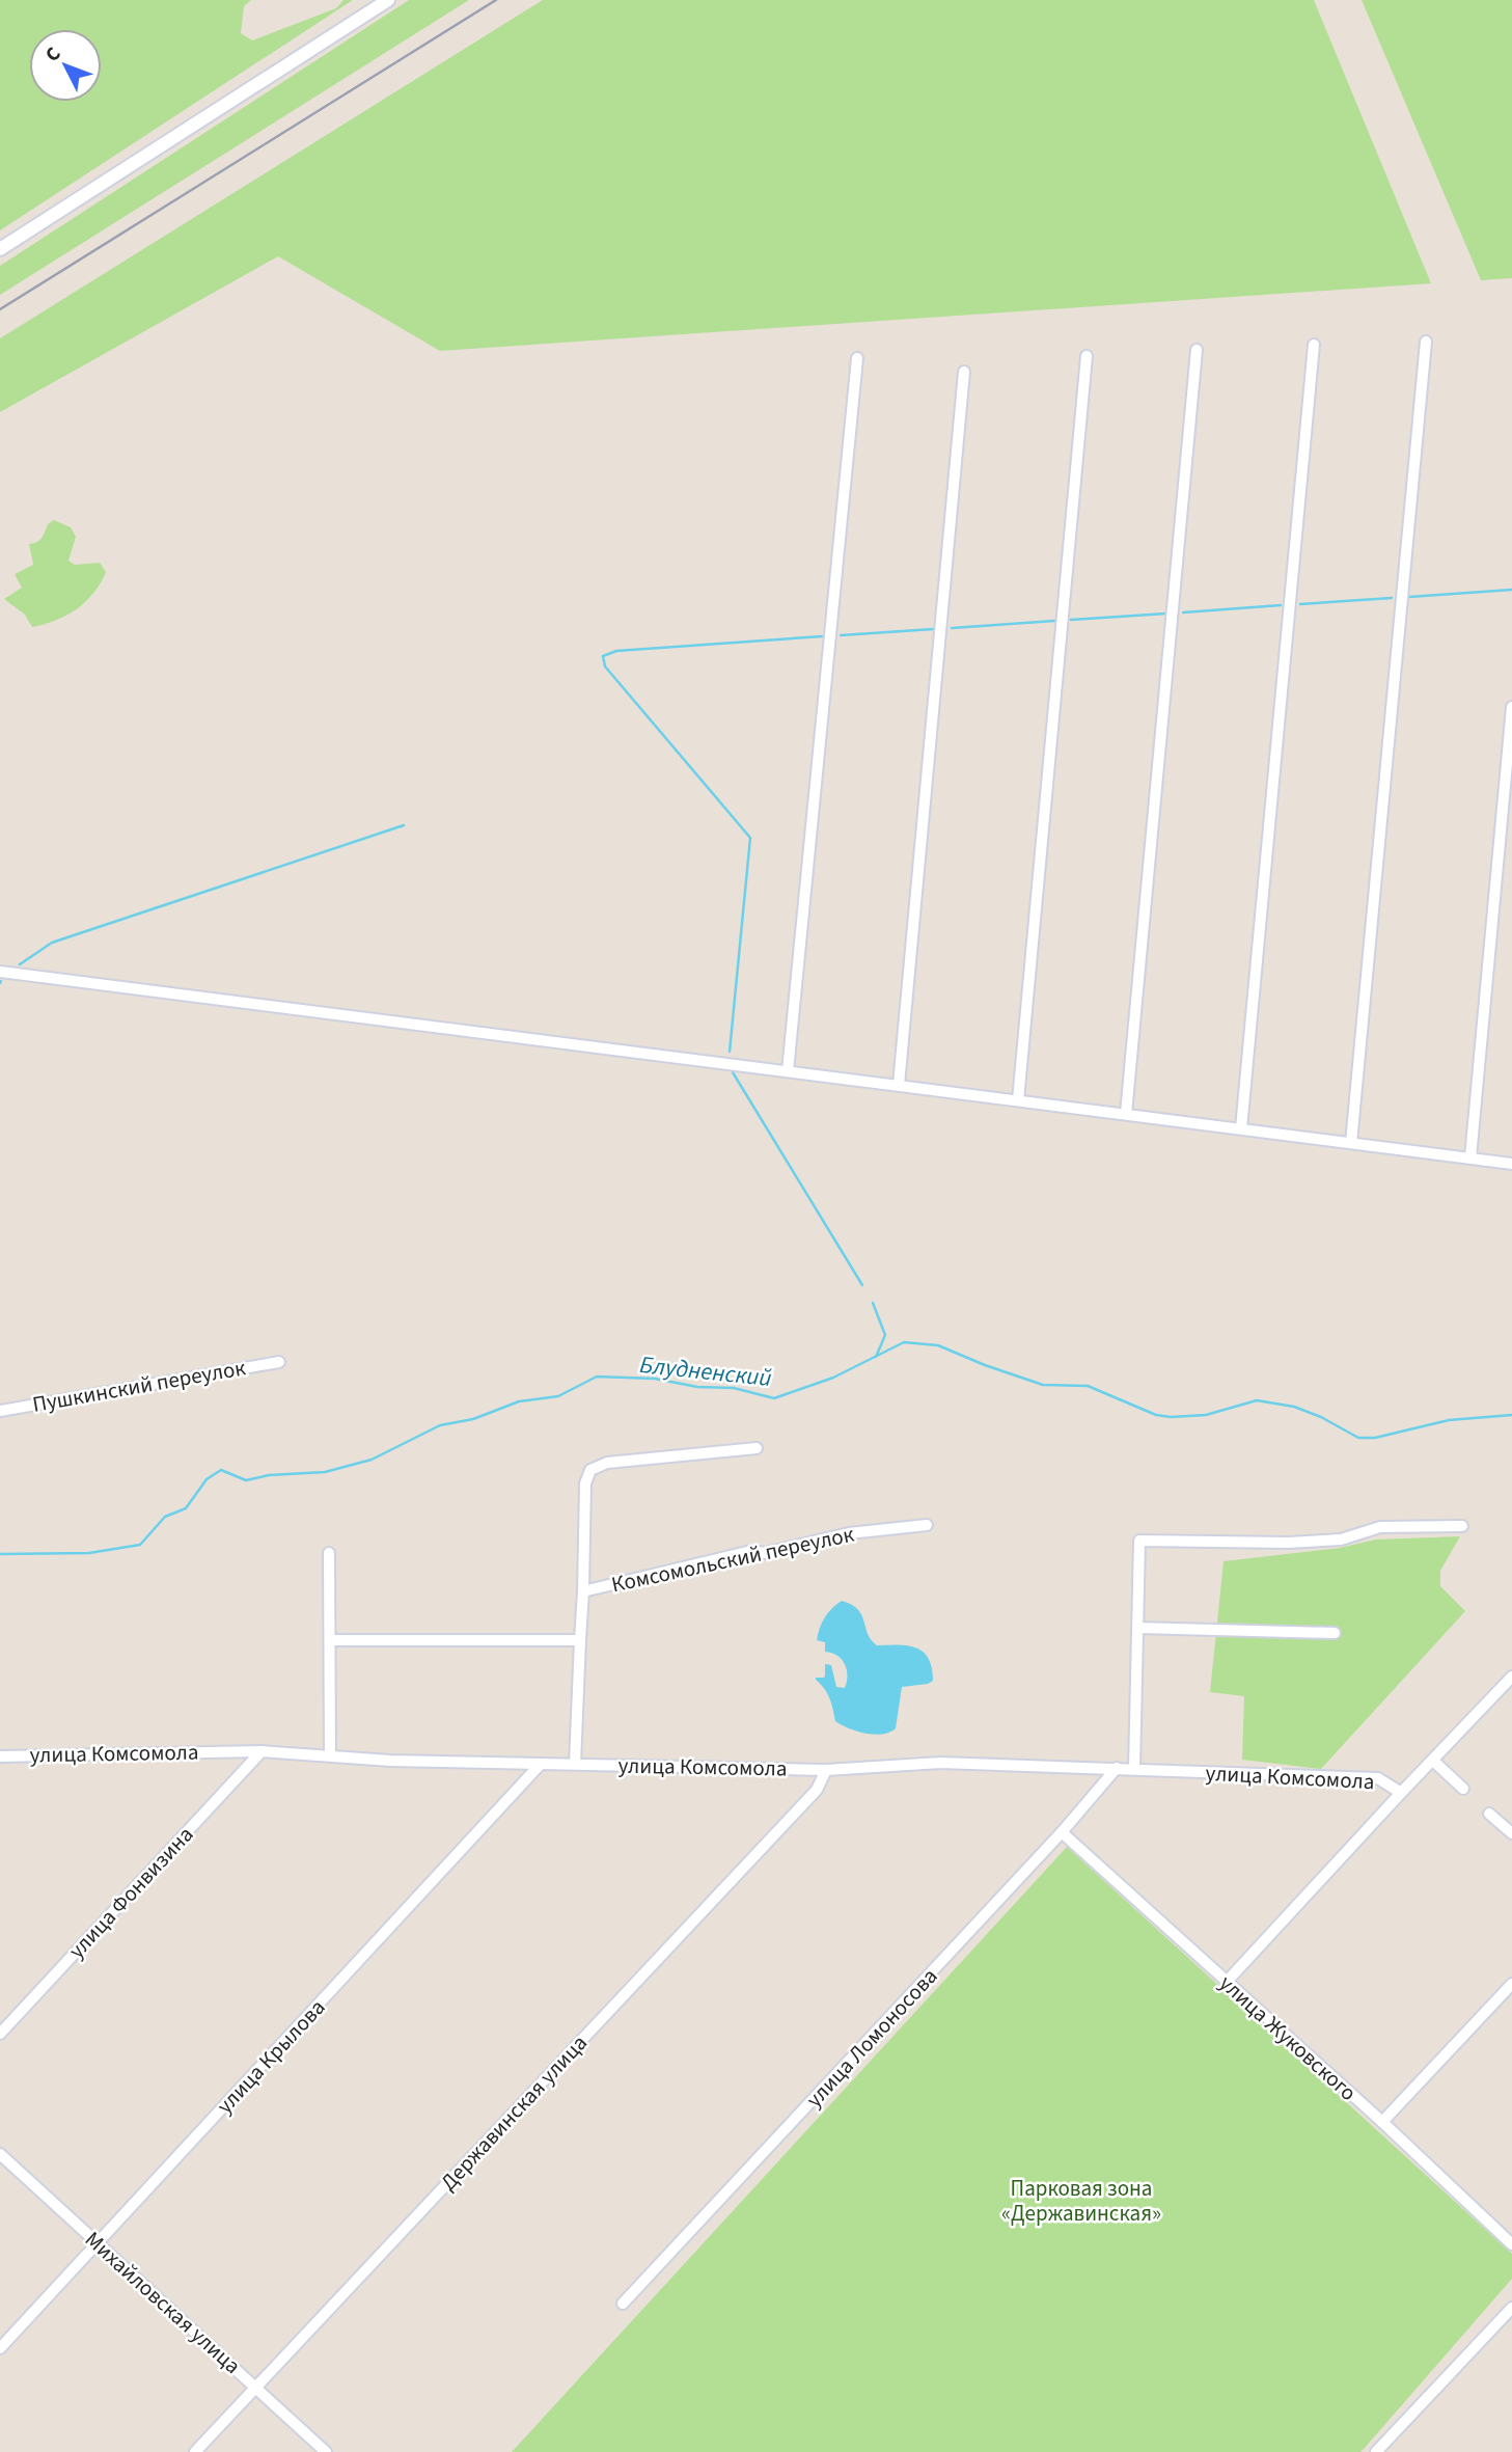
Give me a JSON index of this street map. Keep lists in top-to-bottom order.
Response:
{
  "streets": {
    "street": [
      "Пушкинский переулок",
      "Комсомольский переулок",
      "улица Комсомола",
      "улица Фонвизина",
      "улица Ломоносова",
      "улица Жуковского",
      "улица Крылова",
      "Державинская улица",
      "Михайловская улица"
    ]
  },
  "crossings": [
    ["Комсомольский переулок", "улица Комсомола"],
    ["улица Комсомола", "улица Фонвизина"],
    ["улица Комсомола", "улица Ломоносова"],
    ["улица Комсомола", "улица Крылова"],
    ["улица Комсомола", "Державинская улица"],
    ["улица Ломоносова", "улица Жуковского"],
    ["улица Крылова", "Михайловская улица"],
    ["Державинская улица", "Михайловская улица"]
  ],
  "water": ["Блудненский"],
  "parks": ["Парковая зона «Державинская»"],
  "north": "top left"
}
